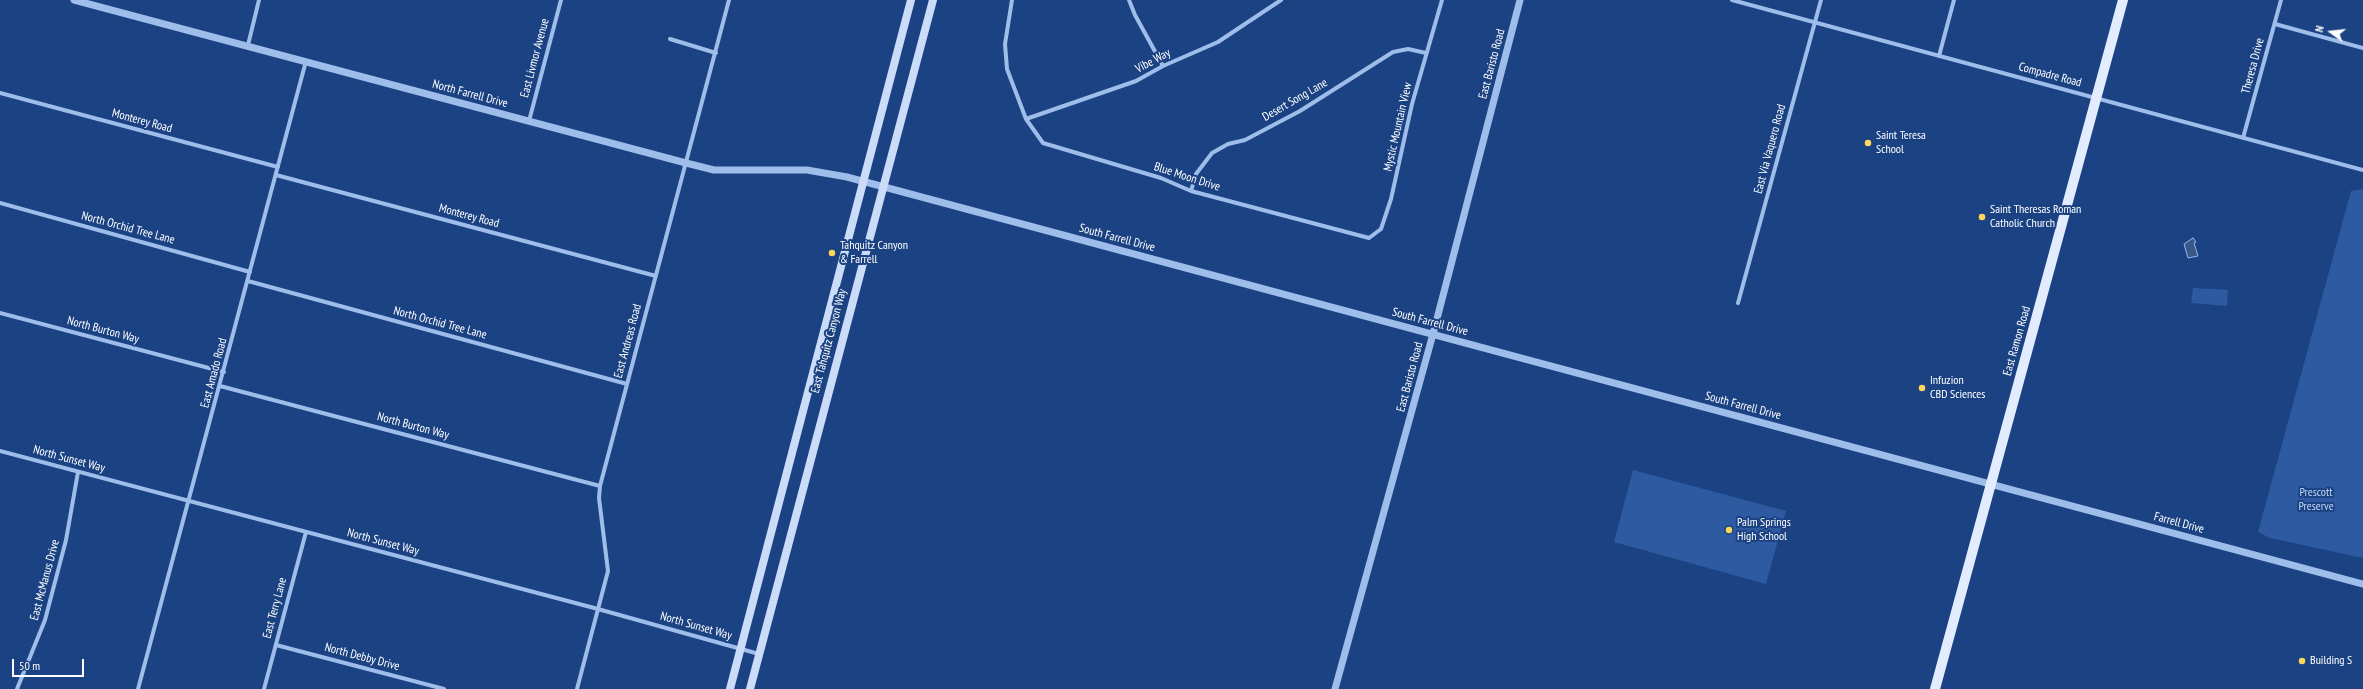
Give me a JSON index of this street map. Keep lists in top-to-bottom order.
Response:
{
  "streets": {
    "main road": ["East Tahquitz Canyon Way", "East Ramon Road"],
    "street": [
      "East Livmor Avenue",
      "Vibe Way",
      "East Baristo Road",
      "Theresa Drive",
      "Compadre Road",
      "North Farrell Drive",
      "Desert Song Lane",
      "Monterey Road",
      "Mystic Mountain View",
      "East Via Vaquero Road",
      "Blue Moon Drive",
      "North Orchid Tree Lane",
      "South Farrell Drive",
      "North Burton Way",
      "East Andreas Road",
      "East Amado Road",
      "North Sunset Way",
      "Farrell Drive",
      "East McManus Drive",
      "East Terry Lane",
      "North Debby Drive"
    ]
  },
  "crossings": [
    ["East Livmor Avenue", "North Farrell Drive"],
    ["Vibe Way", "Blue Moon Drive"],
    ["East Baristo Road", "South Farrell Drive"],
    ["Theresa Drive", "Compadre Road"],
    ["Compadre Road", "East Via Vaquero Road"],
    ["Compadre Road", "East Ramon Road"],
    ["North Farrell Drive", "South Farrell Drive"],
    ["North Farrell Drive", "East Andreas Road"],
    ["North Farrell Drive", "East Tahquitz Canyon Way"],
    ["North Farrell Drive", "East Amado Road"],
    ["Desert Song Lane", "Mystic Mountain View"],
    ["Desert Song Lane", "Blue Moon Drive"],
    ["Monterey Road", "East Andreas Road"],
    ["Monterey Road", "East Amado Road"],
    ["Mystic Mountain View", "Blue Moon Drive"],
    ["North Orchid Tree Lane", "East Andreas Road"],
    ["North Orchid Tree Lane", "East Amado Road"],
    ["South Farrell Drive", "East Tahquitz Canyon Way"],
    ["South Farrell Drive", "East Ramon Road"],
    ["South Farrell Drive", "Farrell Drive"],
    ["North Burton Way", "East Andreas Road"],
    ["North Burton Way", "East Amado Road"],
    ["East Andreas Road", "North Sunset Way"],
    ["East Tahquitz Canyon Way", "North Sunset Way"],
    ["East Ramon Road", "Farrell Drive"],
    ["East Amado Road", "North Sunset Way"],
    ["North Sunset Way", "East McManus Drive"],
    ["North Sunset Way", "East Terry Lane"],
    ["East Terry Lane", "North Debby Drive"]
  ],
  "parks": ["Prescott Preserve"],
  "places": [
    "Saint Teresa School",
    "Saint Theresas Roman Catholic Church",
    "Tahquitz Canyon & Farrell",
    "Infuzion CBD Sciences",
    "Palm Springs High School",
    "Building S"
  ],
  "scale_bar": "50 m",
  "north": "left"
}
